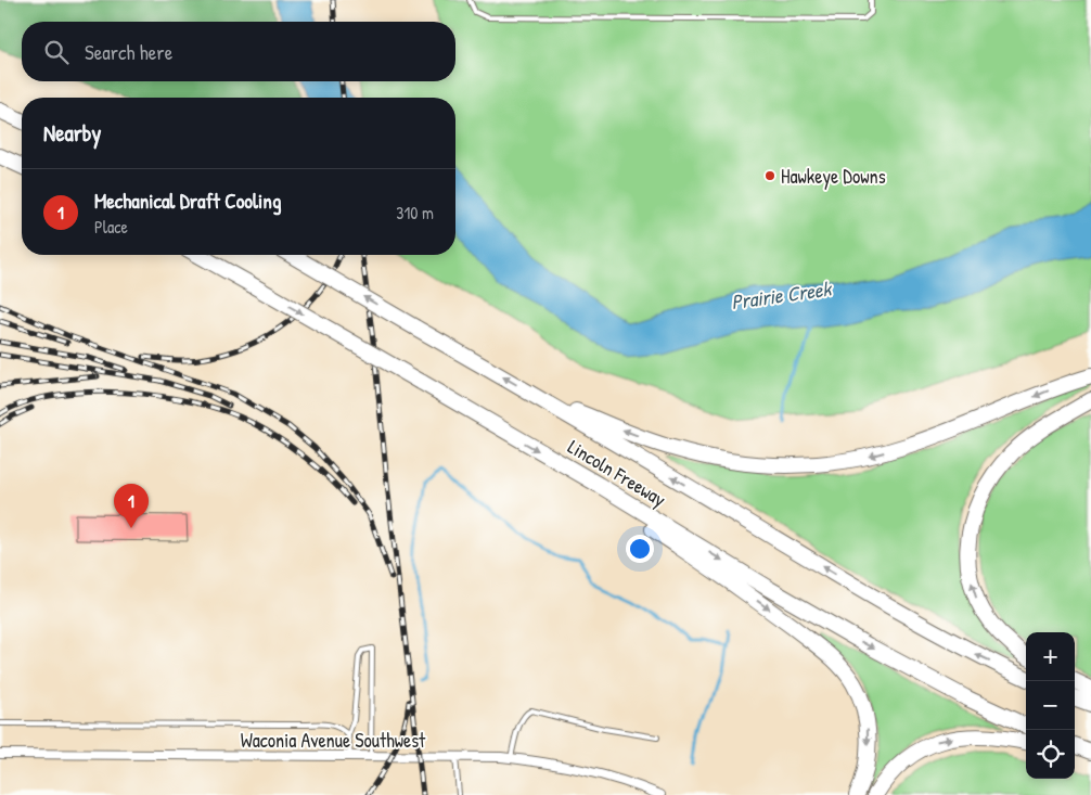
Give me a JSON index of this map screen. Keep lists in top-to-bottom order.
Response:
{
  "streets": {
    "highway": ["Lincoln Freeway"],
    "street": ["Waconia Avenue Southwest"]
  },
  "water": ["Prairie Creek"],
  "places": ["Hawkeye Downs"],
  "page": {
    "search": "Search here",
    "heading": "Nearby",
    "list": [
      {
        "mark": "1",
        "name": "Mechanical Draft Cooling",
        "note": "Place",
        "value": "310 m"
      }
    ],
    "pins": "1",
    "map_buttons": ["+", "−"]
  }
}
